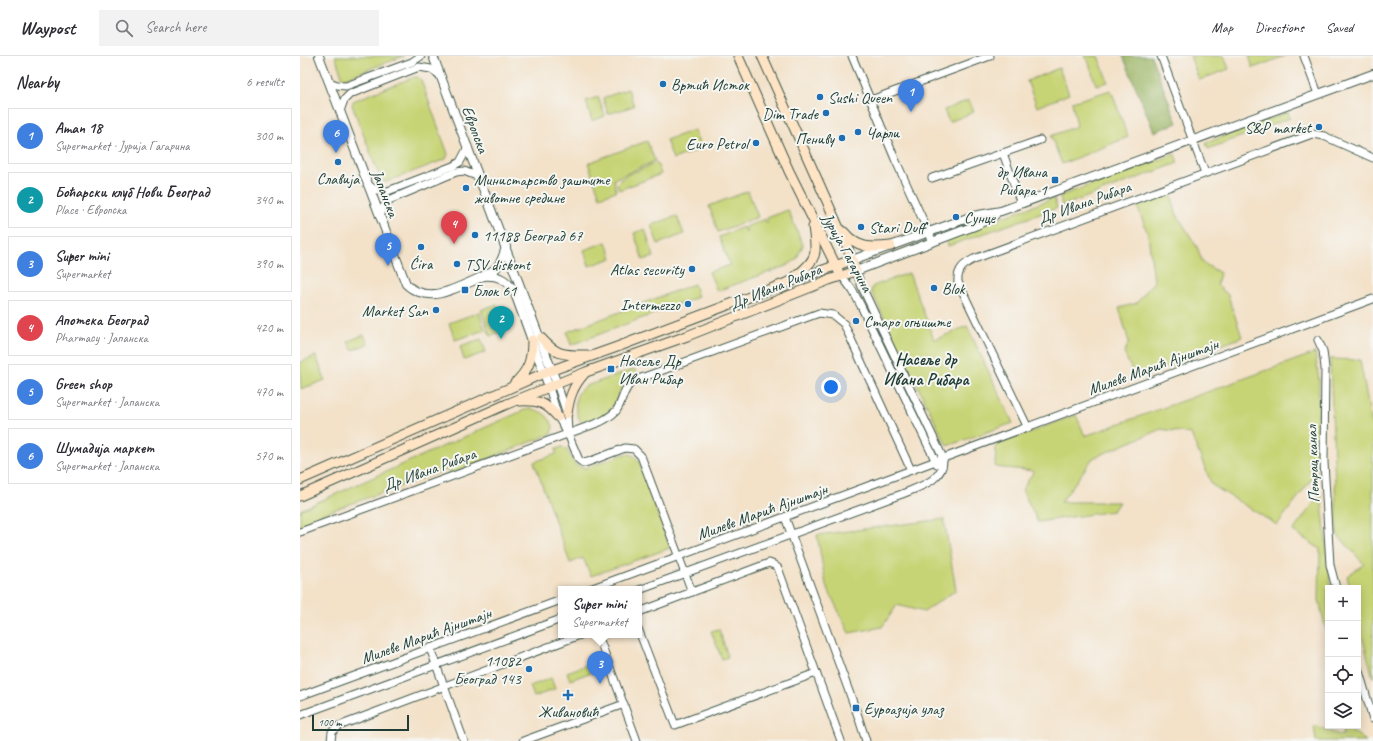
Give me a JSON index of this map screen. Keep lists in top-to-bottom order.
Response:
{
  "streets": {
    "main road": ["Др Ивана Рибара", "Јурија Гагарина"],
    "street": [
      "Европска",
      "Јапанска",
      "Милеве Марић Ајнштајн",
      "Петрац канал"
    ]
  },
  "crossings": [
    ["Европска", "Јапанска"],
    ["Европска", "Др Ивана Рибара"],
    ["Др Ивана Рибара", "Јурија Гагарина"],
    ["Др Ивана Рибара", "Милеве Марић Ајнштајн"],
    ["Јурија Гагарина", "Милеве Марић Ајнштајн"]
  ],
  "districts": ["Насеље др Ивана Рибара"],
  "places": {
    "other": [
      "Вртић Исток",
      "Sushi Queen",
      "Dim Trade",
      "S&P market",
      "Чарли",
      "Пениву",
      "Euro Petrol",
      "Славија",
      "Министарство заштите животне средине",
      "Сунце",
      "Stari Duff",
      "11188 Београд 67",
      "Ćira",
      "TSV diskont",
      "Atlas security",
      "Blok",
      "Intermezzo",
      "Market San",
      "Старо огњиште",
      "11082 Београд 143"
    ],
    "transit": [
      "др Ивана Рибара 1",
      "Блок 61",
      "Насеље Др Иван Рибар",
      "Еуроазија улаз"
    ],
    "health": ["Живановић"]
  },
  "scale_bar": "100 m",
  "page": {
    "header": "Waypost",
    "search": "Search here",
    "nav": ["Map", "Directions", "Saved"],
    "heading": ["Nearby", "6 results"],
    "pins": [
      "1",
      "6",
      "4",
      "5",
      "2",
      "3"
    ],
    "list": [
      {
        "mark": "1",
        "name": "Aman 18",
        "note": "Supermarket · Јурија Гагарина",
        "value": "300 m"
      },
      {
        "mark": "2",
        "name": "Боћарски клуб Нови Београд",
        "note": "Place · Европска",
        "value": "340 m"
      },
      {
        "mark": "3",
        "name": "Super mini",
        "note": "Supermarket",
        "value": "390 m"
      },
      {
        "mark": "4",
        "name": "Апотека Београд",
        "note": "Pharmacy · Јапанска",
        "value": "420 m"
      },
      {
        "mark": "5",
        "name": "Green shop",
        "note": "Supermarket · Јапанска",
        "value": "470 m"
      },
      {
        "mark": "6",
        "name": "Шумадија маркет",
        "note": "Supermarket · Јапанска",
        "value": "570 m"
      }
    ],
    "map_buttons": ["+", "−"],
    "popup": ["Super mini", "Supermarket"],
    "scale": "100 m"
  }
}
